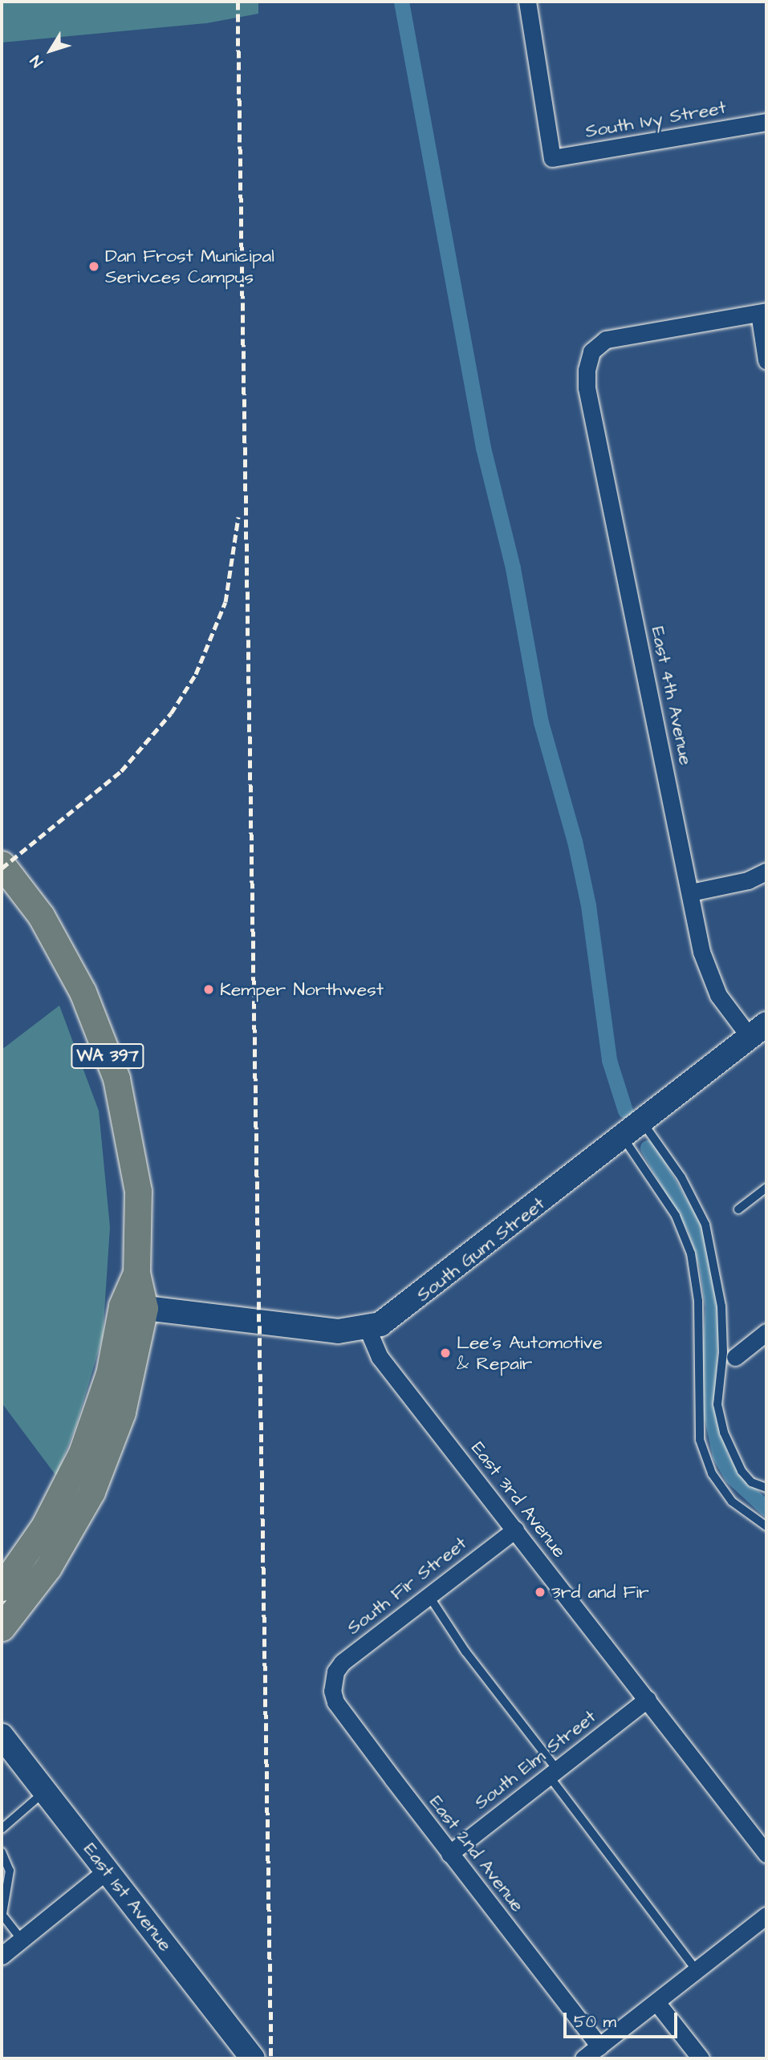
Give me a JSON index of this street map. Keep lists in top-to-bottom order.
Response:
{
  "streets": {
    "main road": ["WA 397", "South Gum Street", "East 1st Avenue"],
    "street": [
      "South Ivy Street",
      "East 4th Avenue",
      "East 3rd Avenue",
      "South Fir Street",
      "South Elm Street",
      "East 2nd Avenue"
    ]
  },
  "crossings": [
    ["East 4th Avenue", "South Gum Street"],
    ["WA 397", "South Gum Street"],
    ["South Gum Street", "East 3rd Avenue"],
    ["East 3rd Avenue", "South Fir Street"],
    ["East 3rd Avenue", "South Elm Street"],
    ["South Fir Street", "East 2nd Avenue"],
    ["South Elm Street", "East 2nd Avenue"]
  ],
  "places": [
    "Dan Frost Municipal Serivces Campus",
    "Kemper Northwest",
    "Lee's Automotive & Repair",
    "3rd and Fir"
  ],
  "scale_bar": "50 m",
  "north": "bottom left"
}
